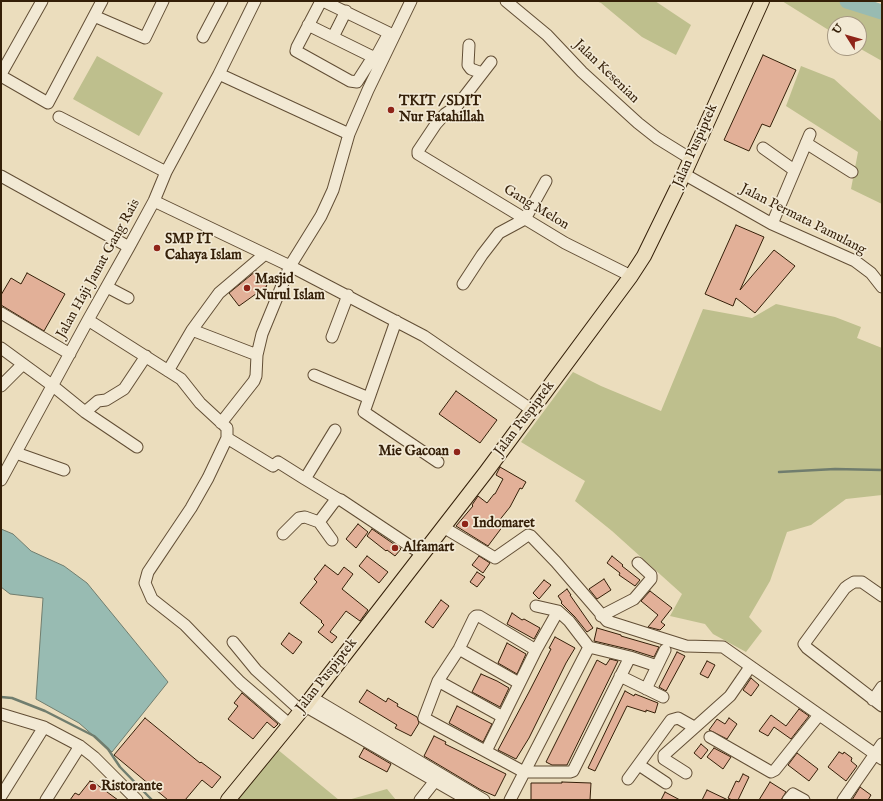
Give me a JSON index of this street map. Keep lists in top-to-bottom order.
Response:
{
  "streets": {
    "main road": ["Jalan Puspiptek"],
    "street": [
      "Jalan Kesenian",
      "Gang Melon",
      "Jalan Permata Pamulang",
      "Jalan Haji Jamat Gang Rais"
    ]
  },
  "crossings": [
    ["Jalan Kesenian", "Jalan Puspiptek"],
    ["Jalan Puspiptek", "Gang Melon"],
    ["Jalan Puspiptek", "Jalan Permata Pamulang"],
    ["Jalan Puspiptek", "Jalan Haji Jamat Gang Rais"]
  ],
  "places": [
    "TKIT / SDIT Nur Fatahillah",
    "SMP IT Cahaya Islam",
    "Masjid Nurul Islam",
    "Mie Gacoan",
    "Indomaret",
    "Alfamart",
    "Ristorante"
  ],
  "north": "top left"
}
